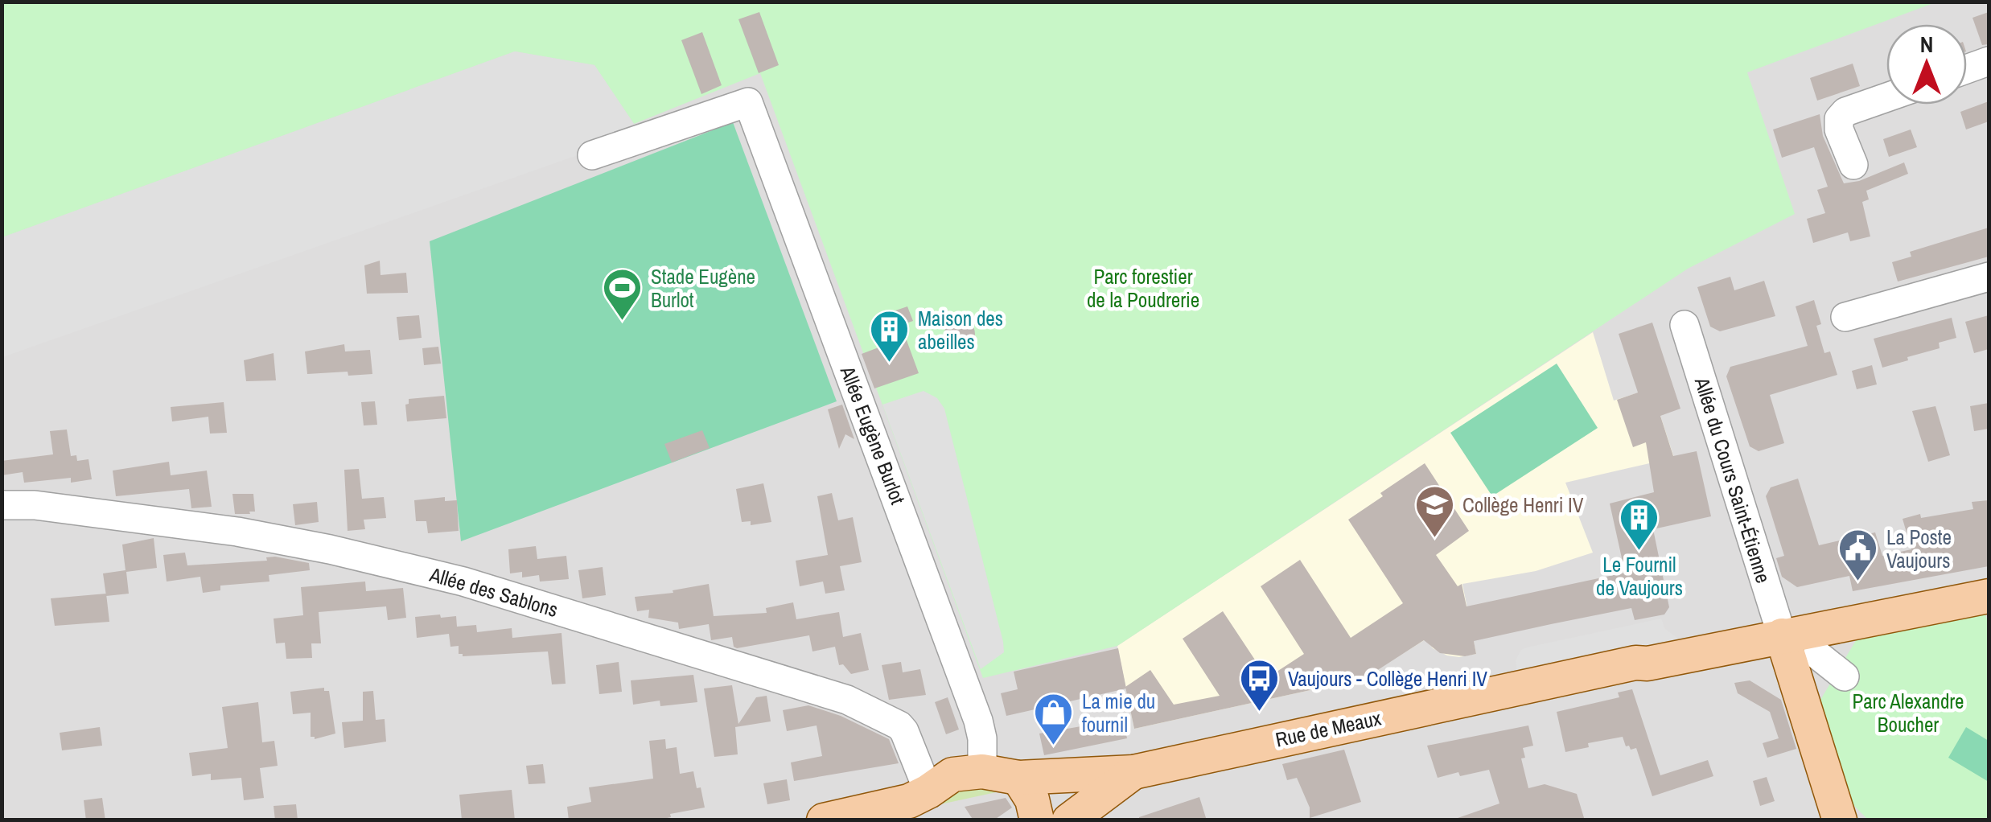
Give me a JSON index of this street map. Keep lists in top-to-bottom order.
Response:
{
  "streets": {
    "main road": ["Rue de Meaux"],
    "street": ["Allée Eugène Burlot", "Allée du Cours Saint-Étienne", "Allée des Sablons"]
  },
  "crossings": [
    ["Allée Eugène Burlot", "Rue de Meaux"],
    ["Allée du Cours Saint-Étienne", "Rue de Meaux"]
  ],
  "parks": ["Parc forestier de la Poudrerie", "Parc Alexandre Boucher"],
  "places": {
    "sports": ["Stade Eugène Burlot"],
    "building": ["Maison des abeilles", "Le Fournil de Vaujours"],
    "school or university": ["Collège Henri IV"],
    "public building": ["La Poste Vaujours"],
    "bus stop": ["Vaujours - Collège Henri IV"],
    "shop": ["La mie du fournil"]
  },
  "north": "top"
}
